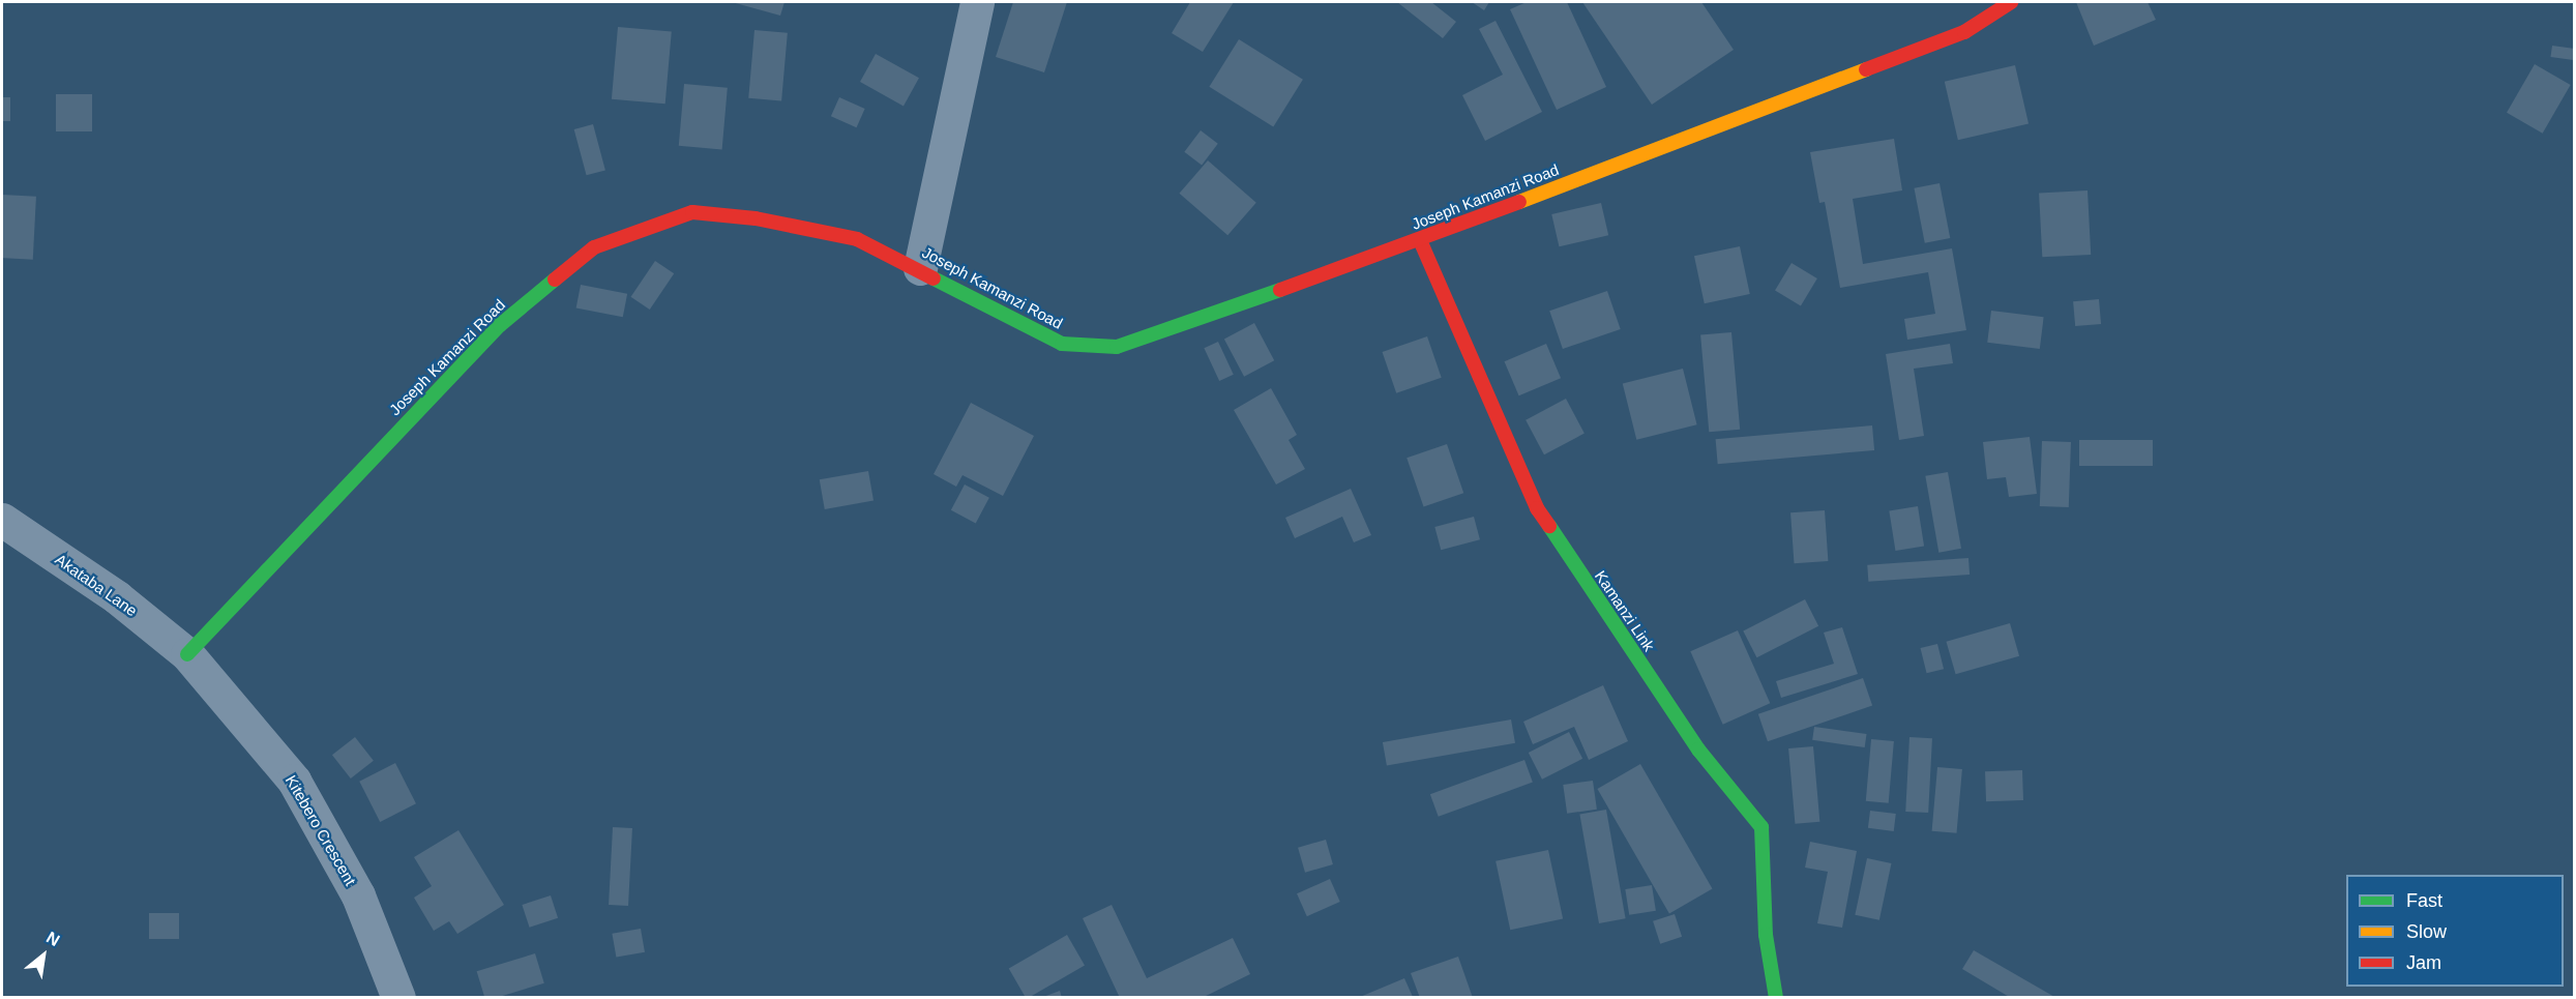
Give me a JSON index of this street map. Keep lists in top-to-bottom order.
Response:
{
  "streets": {
    "street": [
      "Joseph Kamanzi Road",
      "Akataba Lane",
      "Kamanzi Link",
      "Kitebero Crescent"
    ]
  },
  "crossings": [
    ["Joseph Kamanzi Road", "Akataba Lane"],
    ["Joseph Kamanzi Road", "Kamanzi Link"],
    ["Joseph Kamanzi Road", "Kitebero Crescent"],
    ["Akataba Lane", "Kitebero Crescent"]
  ],
  "legend": ["Fast", "Slow", "Jam"],
  "north": "top right"
}
